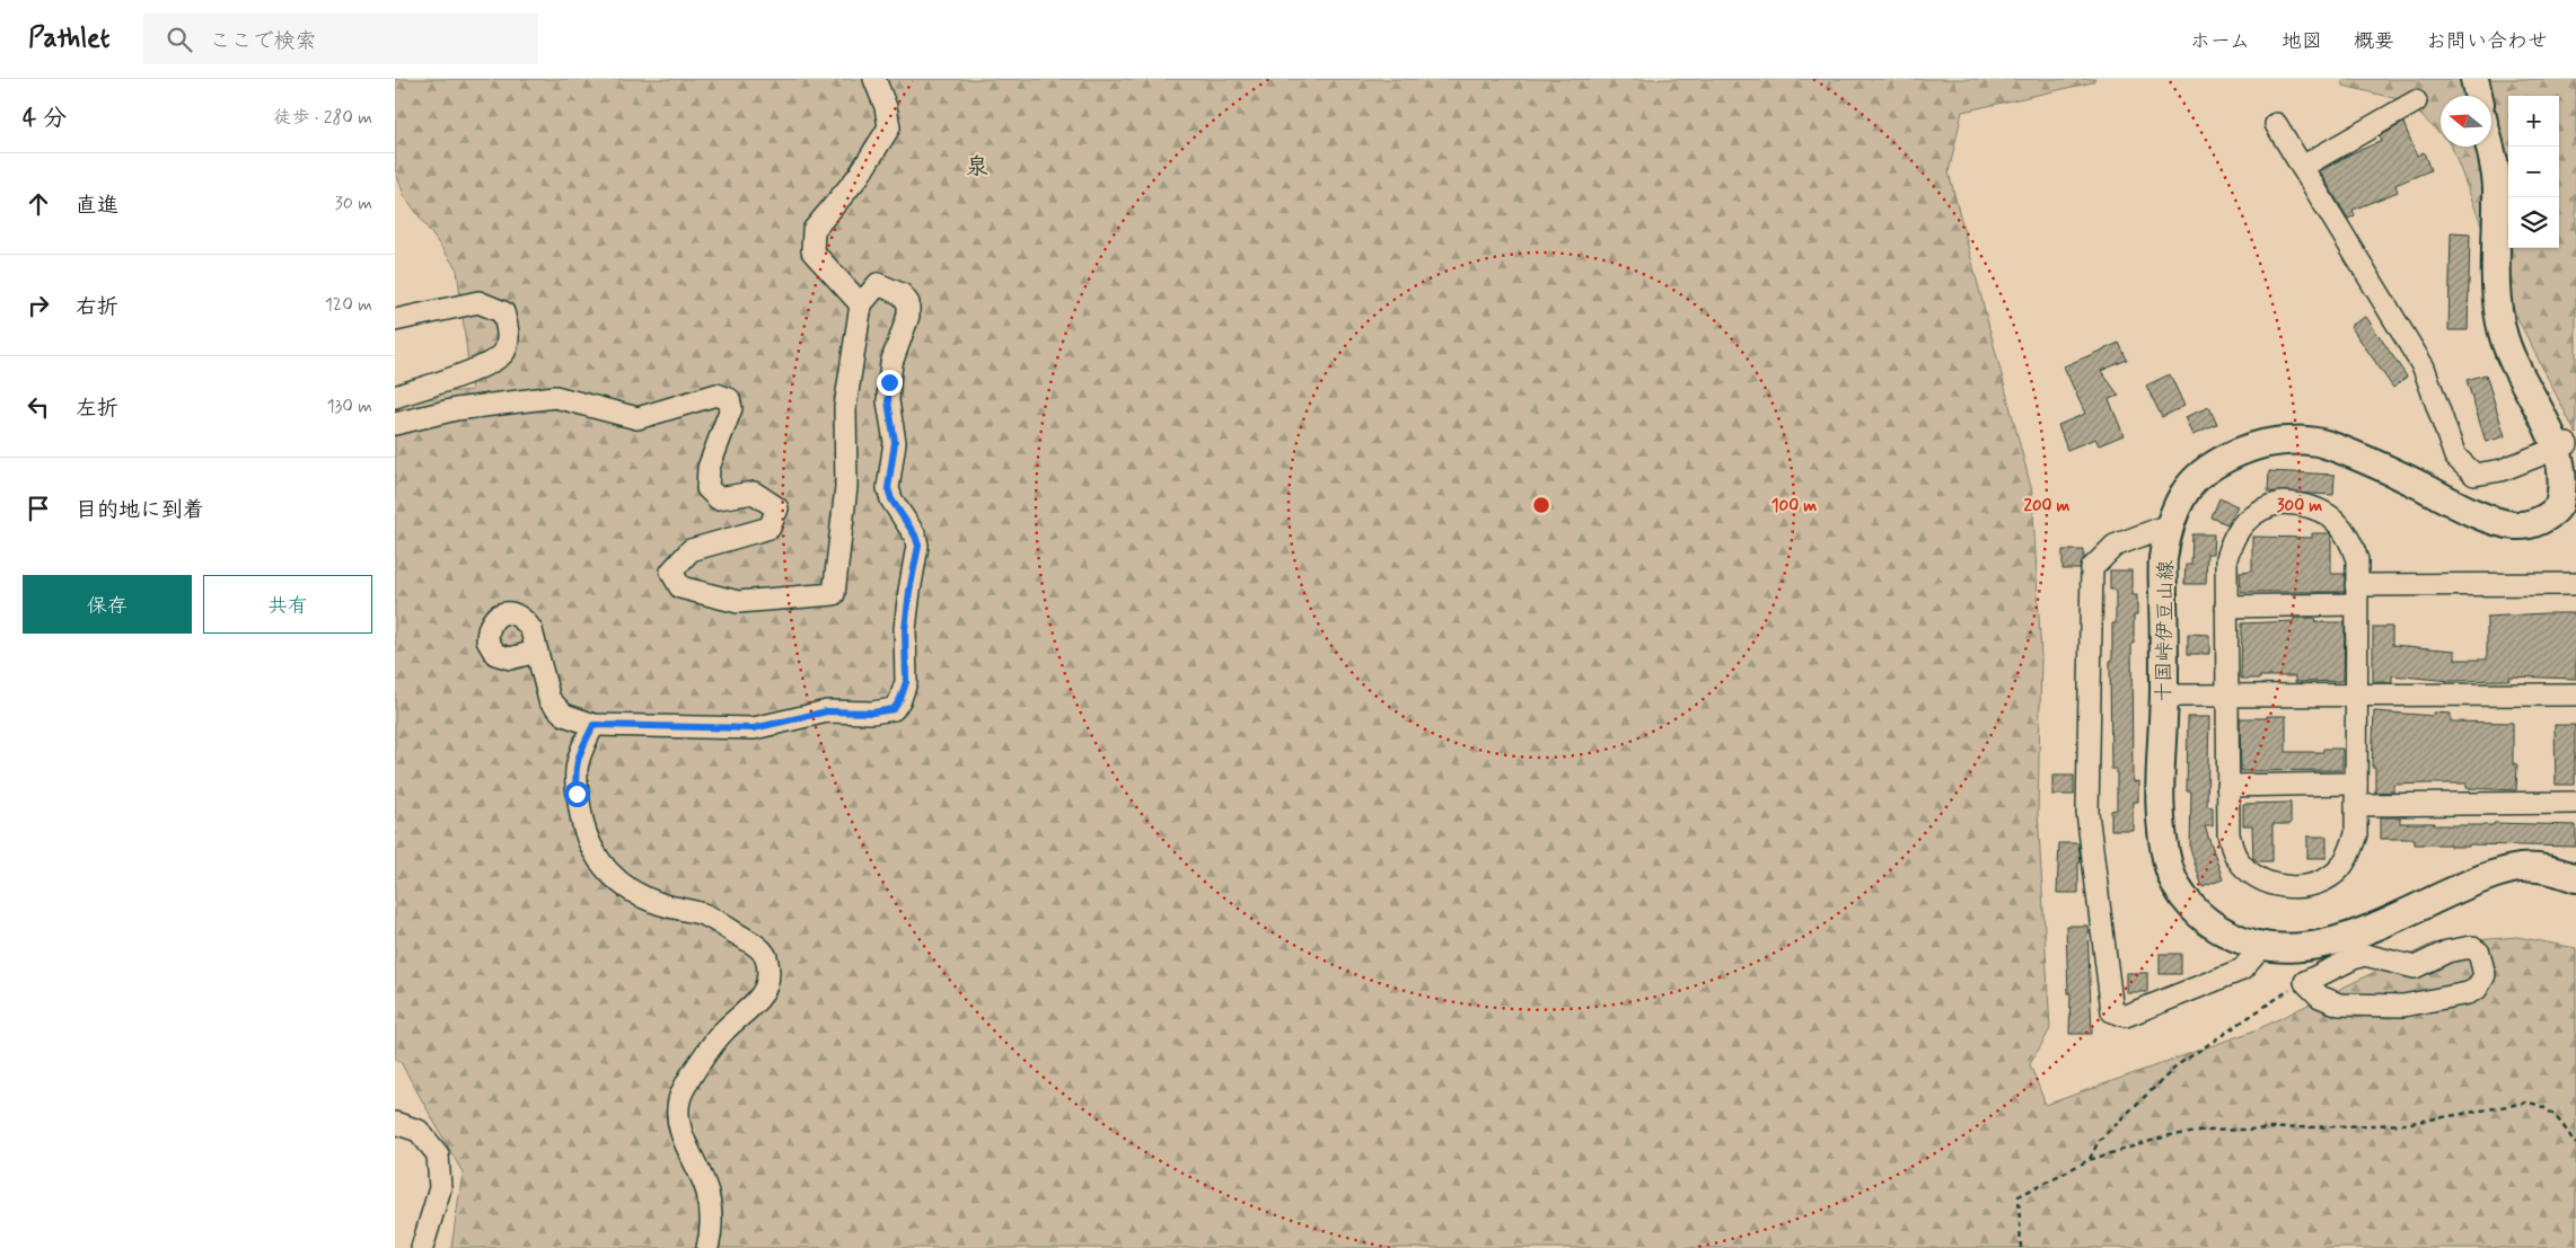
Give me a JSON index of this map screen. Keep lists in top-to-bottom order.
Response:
{
  "streets": {
    "main road": ["十国峠伊豆山線"]
  },
  "districts": ["泉"],
  "north": "left",
  "page": {
    "header": "Pathlet",
    "search": "ここで検索",
    "nav": [
      "ホーム",
      "地図",
      "概要",
      "お問い合わせ"
    ],
    "heading": ["4 分", "徒歩 · 280 m"],
    "map_buttons": ["+", "−"],
    "list": [
      ["直進", "30 m"],
      ["右折", "120 m"],
      ["左折", "130 m"],
      "目的地に到着"
    ],
    "buttons": ["保存", "共有"]
  },
  "rings": ["100 m", "200 m", "300 m"]
}
